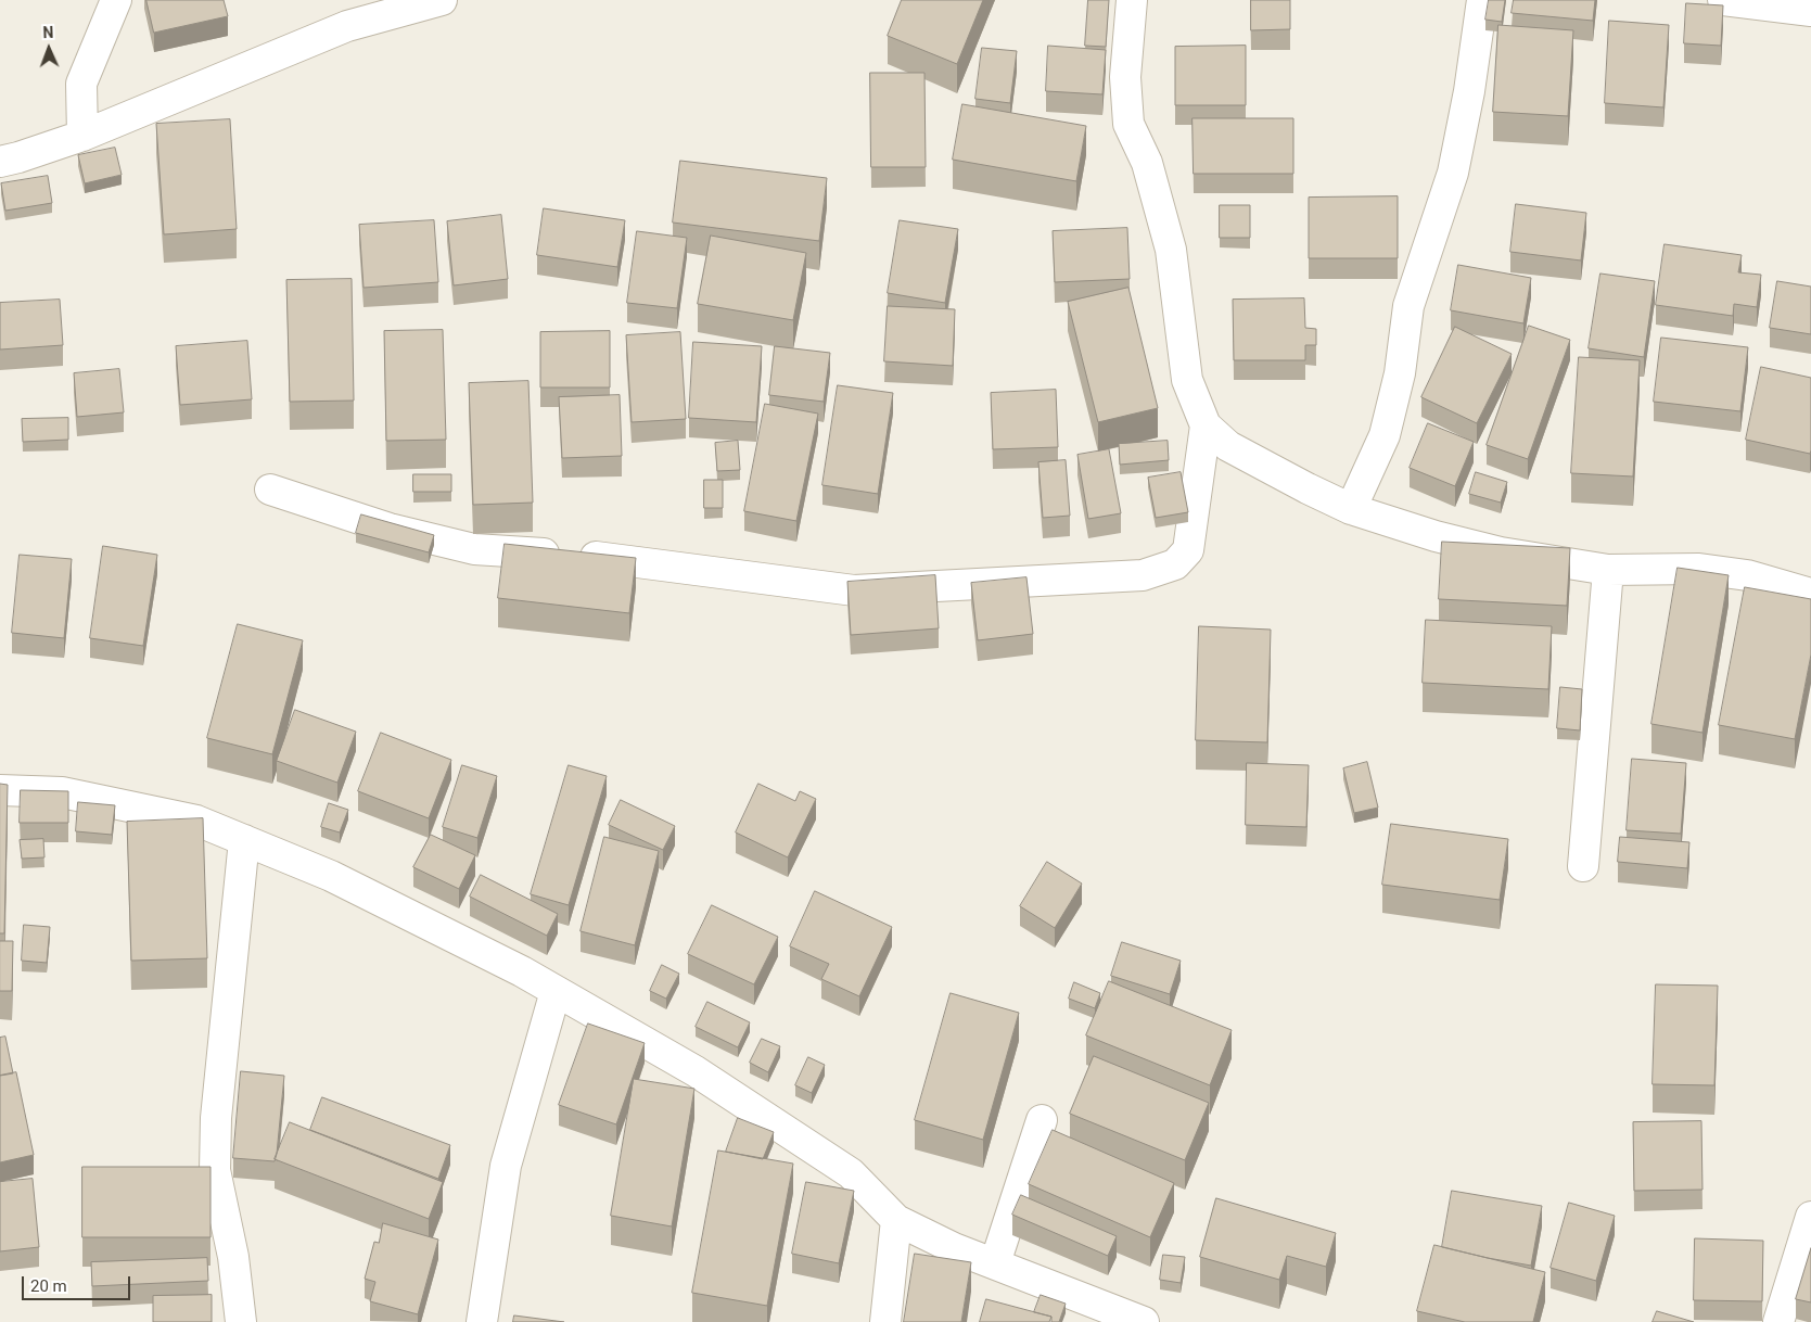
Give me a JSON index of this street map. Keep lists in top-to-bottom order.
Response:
{
  "scale_bar": "20 m",
  "north": "top"
}
